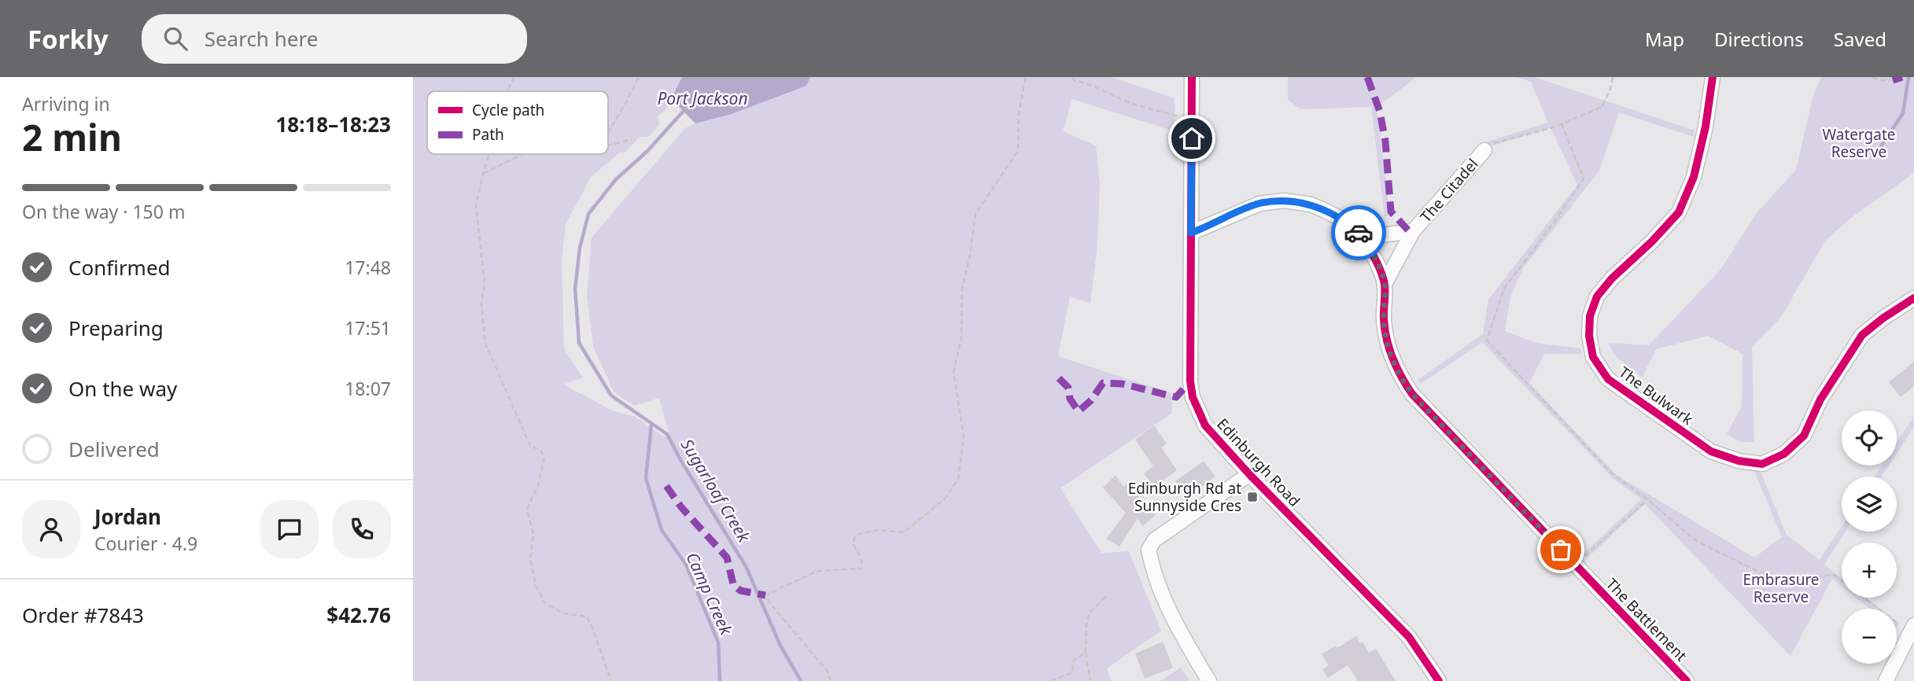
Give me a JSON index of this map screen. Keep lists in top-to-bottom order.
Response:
{
  "streets": {
    "street": [
      "The Citadel",
      "The Bulwark",
      "Edinburgh Road",
      "The Battlement"
    ]
  },
  "crossings": [
    ["The Citadel", "Edinburgh Road"],
    ["The Citadel", "The Battlement"]
  ],
  "water": ["Port Jackson", "Sugarloaf Creek", "Camp Creek"],
  "parks": ["Watergate Reserve", "Embrasure Reserve"],
  "places": {
    "transit": ["Edinburgh Rd at Sunnyside Cres"]
  },
  "legend": ["Cycle path", "Path"],
  "page": {
    "header": "Forkly",
    "search": "Search here",
    "nav": ["Map", "Directions", "Saved"],
    "heading": ["2 min", "Arriving in", "18:18–18:23"],
    "panel": [
      "Jordan",
      "Courier · 4.9",
      "Order #7843",
      "$42.76"
    ],
    "bar": "On the way · 150 m",
    "list": [
      ["Confirmed", "17:48"],
      ["Preparing", "17:51"],
      ["On the way", "18:07"],
      "Delivered"
    ],
    "map_buttons": ["+", "−"]
  }
}
